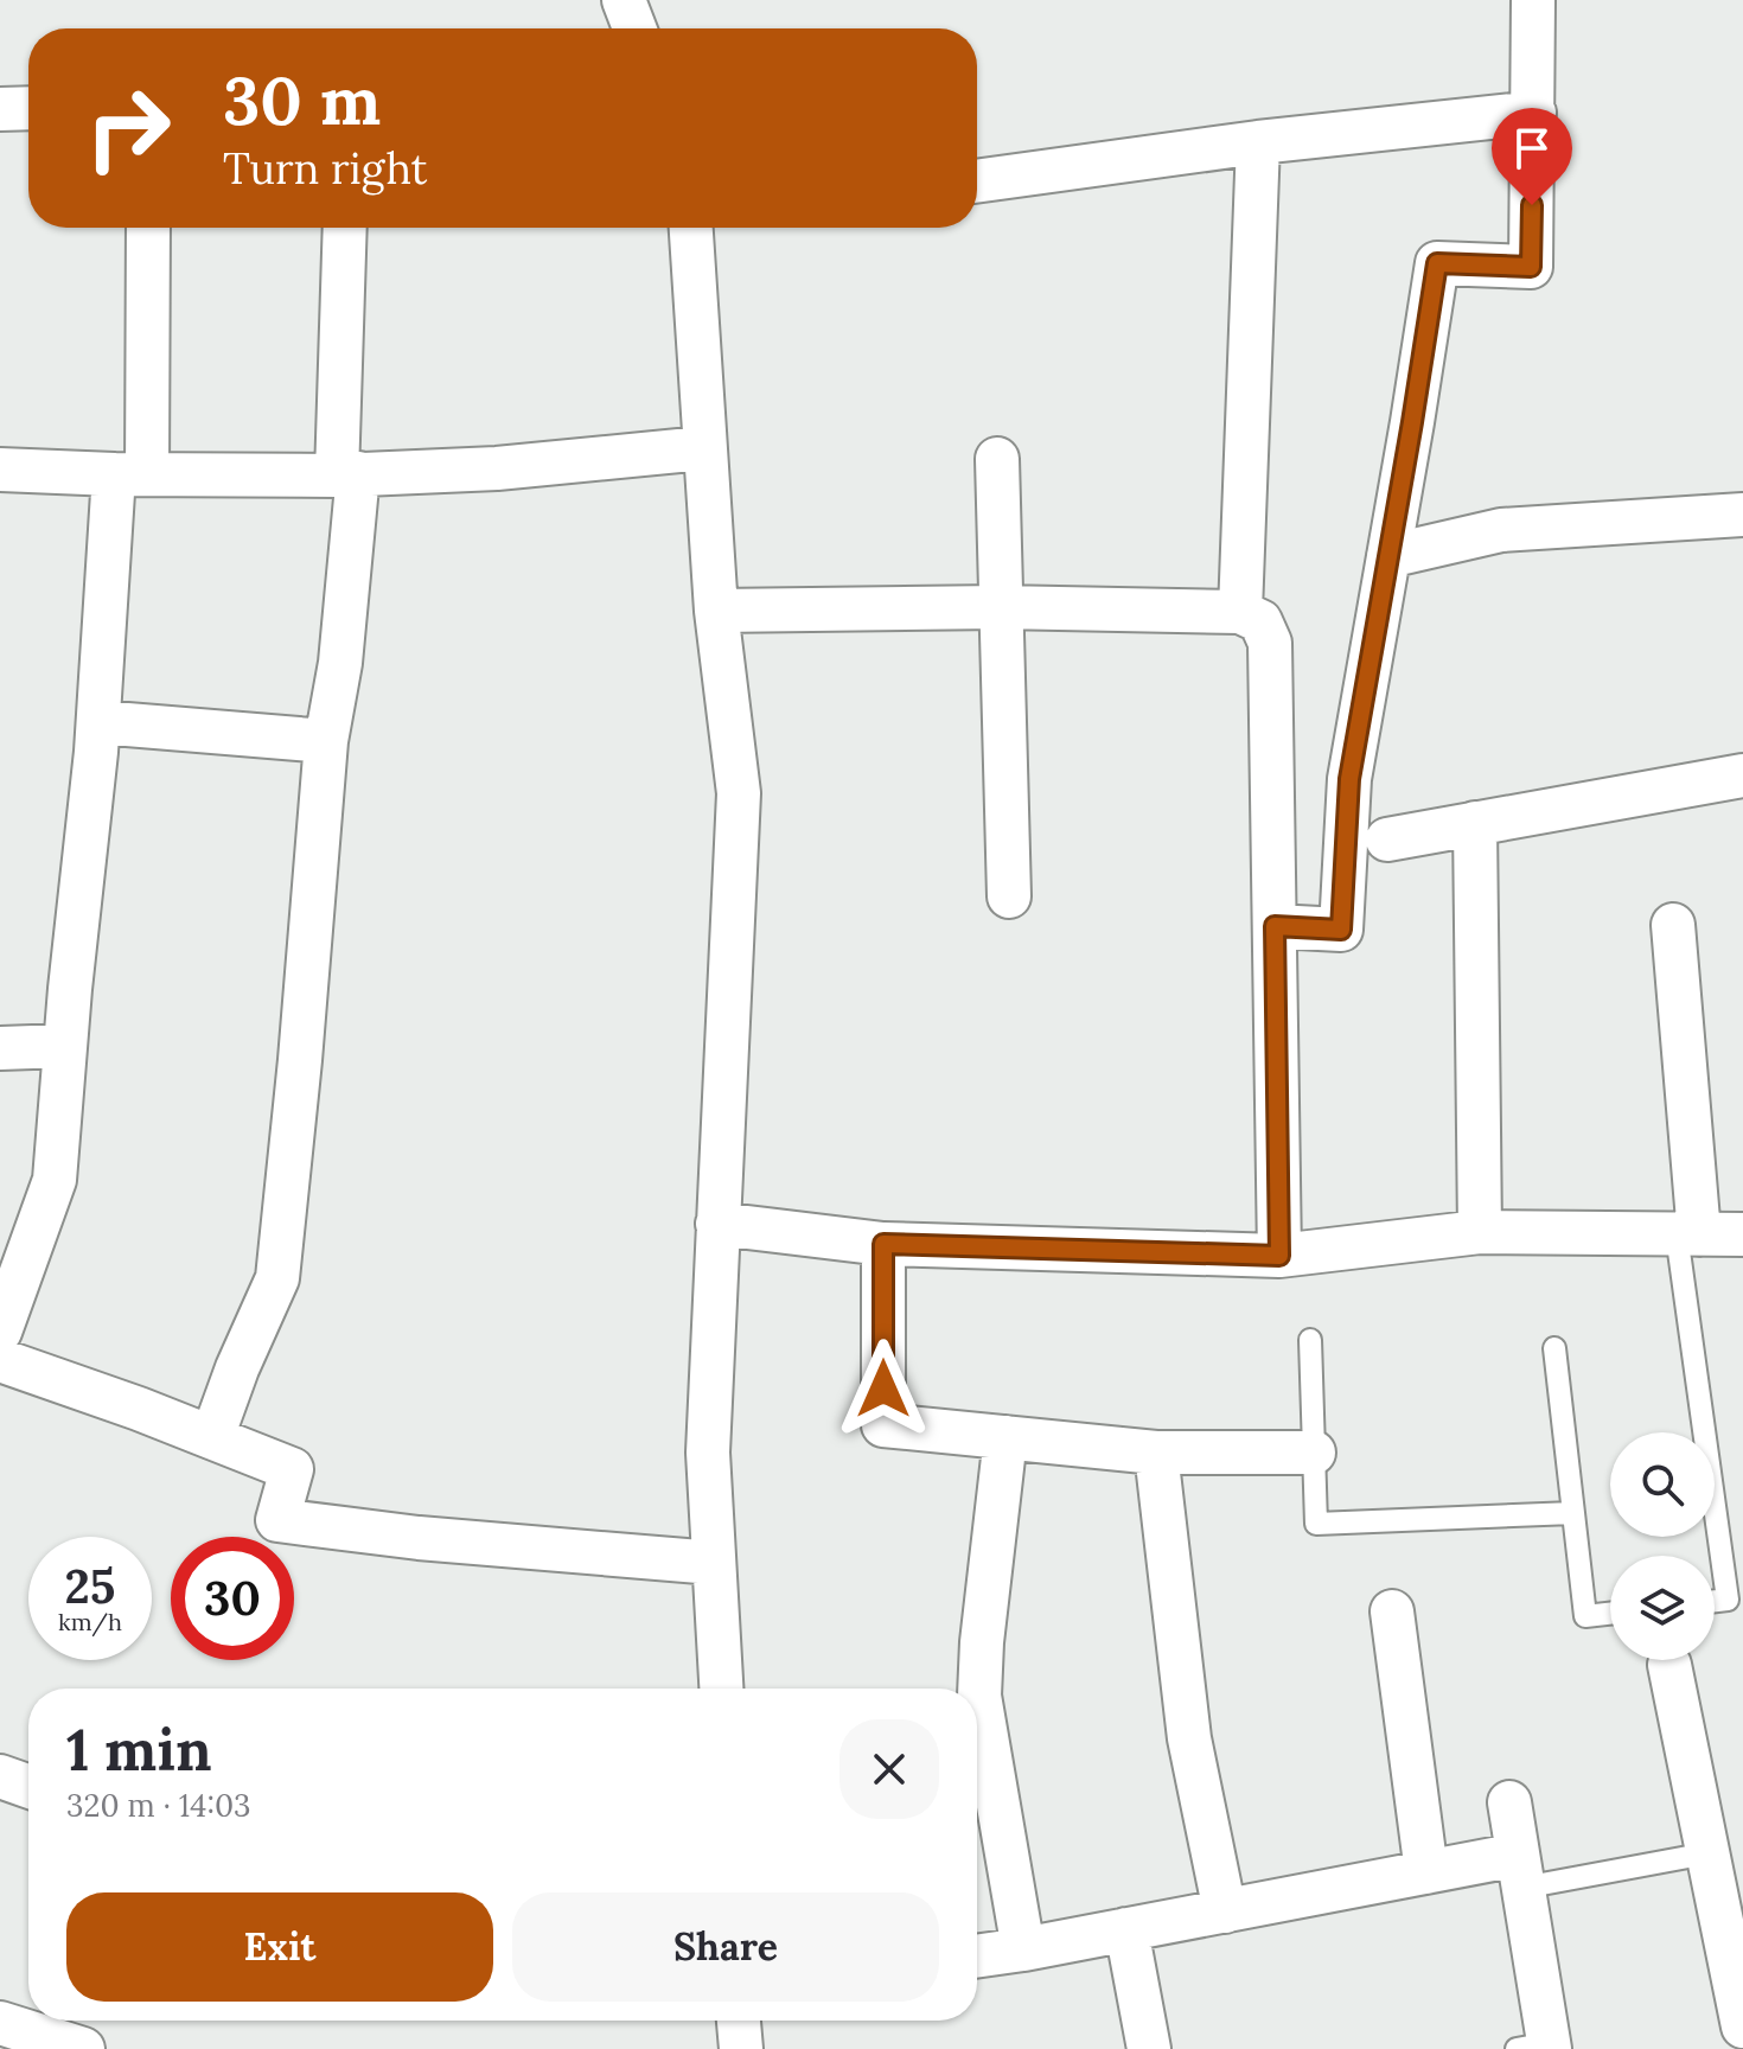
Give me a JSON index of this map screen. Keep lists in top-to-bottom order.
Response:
{
  "page": {
    "turn": ["30 m", "Turn right"],
    "speed": "25 km/h",
    "limit": "30",
    "heading": ["1 min", "320 m · 14:03"],
    "buttons": ["Exit", "Share"]
  }
}
